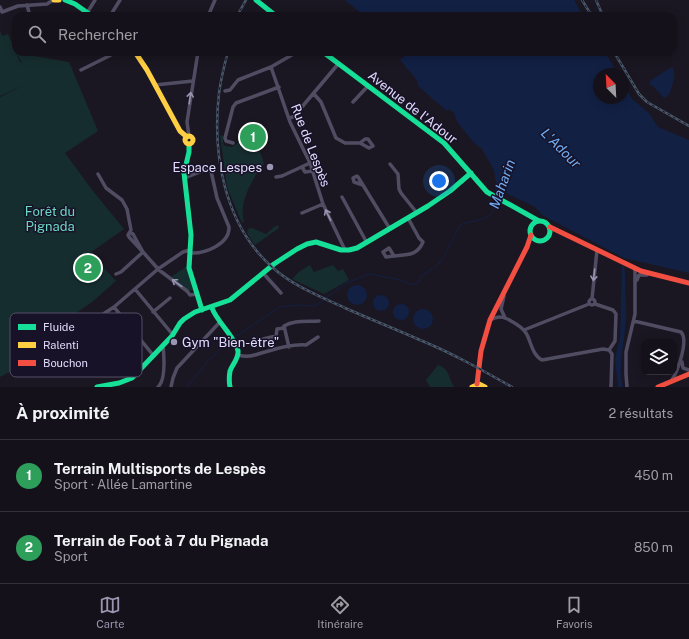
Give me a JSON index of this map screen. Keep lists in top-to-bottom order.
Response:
{
  "streets": {
    "street": ["Avenue de l'Adour", "Rue de Lespès"]
  },
  "water": ["L'Adour", "Maharin"],
  "parks": ["Forêt du Pignada"],
  "places": ["Espace Lespes", "Gym \"Bien-être\""],
  "legend": ["Fluide", "Ralenti", "Bouchon"],
  "north": "top left",
  "page": {
    "search": "Rechercher",
    "pins": ["1", "2"],
    "heading": ["À proximité", "2 résultats"],
    "list": [
      {
        "mark": "1",
        "name": "Terrain Multisports de Lespès",
        "note": "Sport · Allée Lamartine",
        "value": "450 m"
      },
      {
        "mark": "2",
        "name": "Terrain de Foot à 7 du Pignada",
        "note": "Sport",
        "value": "850 m"
      }
    ],
    "nav": ["Carte", "Itinéraire", "Favoris"]
  }
}
